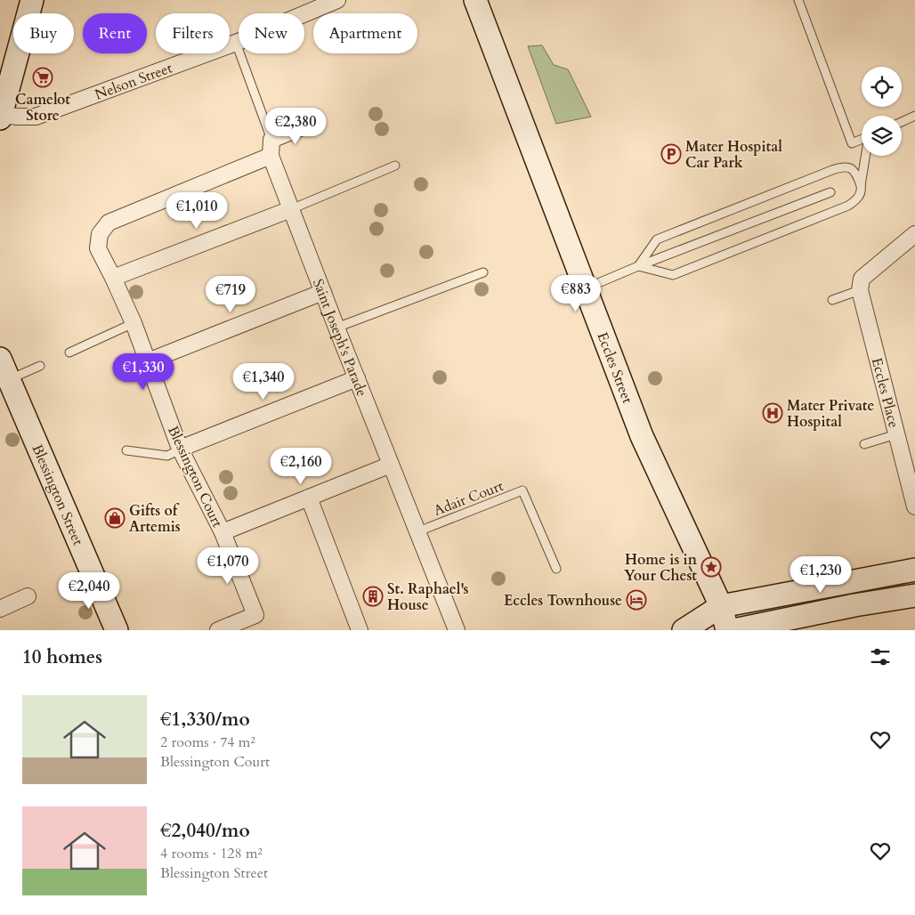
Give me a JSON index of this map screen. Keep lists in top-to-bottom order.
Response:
{
  "streets": {
    "main road": ["Eccles Street", "Blessington Street"],
    "street": [
      "Nelson Street",
      "Saint Joseph's Parade",
      "Eccles Place",
      "Blessington Court"
    ],
    "lane": ["Adair Court"]
  },
  "crossings": [
    ["Nelson Street", "Saint Joseph's Parade"],
    ["Saint Joseph's Parade", "Blessington Court"],
    ["Saint Joseph's Parade", "Adair Court"]
  ],
  "places": {
    "supermarket": ["Camelot Store"],
    "parking": ["Mater Hospital Car Park"],
    "hospital": ["Mater Private Hospital"],
    "shop": ["Gifts of Artemis"],
    "place": ["Home is in Your Chest"],
    "building": ["St. Raphael's House"],
    "hotel": ["Eccles Townhouse"]
  },
  "page": {
    "chip": [
      "Buy",
      "Rent",
      "Filters",
      "New",
      "Apartment"
    ],
    "price": [
      "€2,380",
      "€1,010",
      "€883",
      "€719",
      "€1,330",
      "€1,340",
      "€2,160",
      "€1,070",
      "€1,230",
      "€2,040"
    ],
    "heading": "10 homes",
    "list": [
      {
        "name": "€1,330/mo",
        "note": "2 rooms · 74 m² · Blessington Court"
      },
      {
        "name": "€2,040/mo",
        "note": "4 rooms · 128 m² · Blessington Street"
      }
    ]
  }
}
